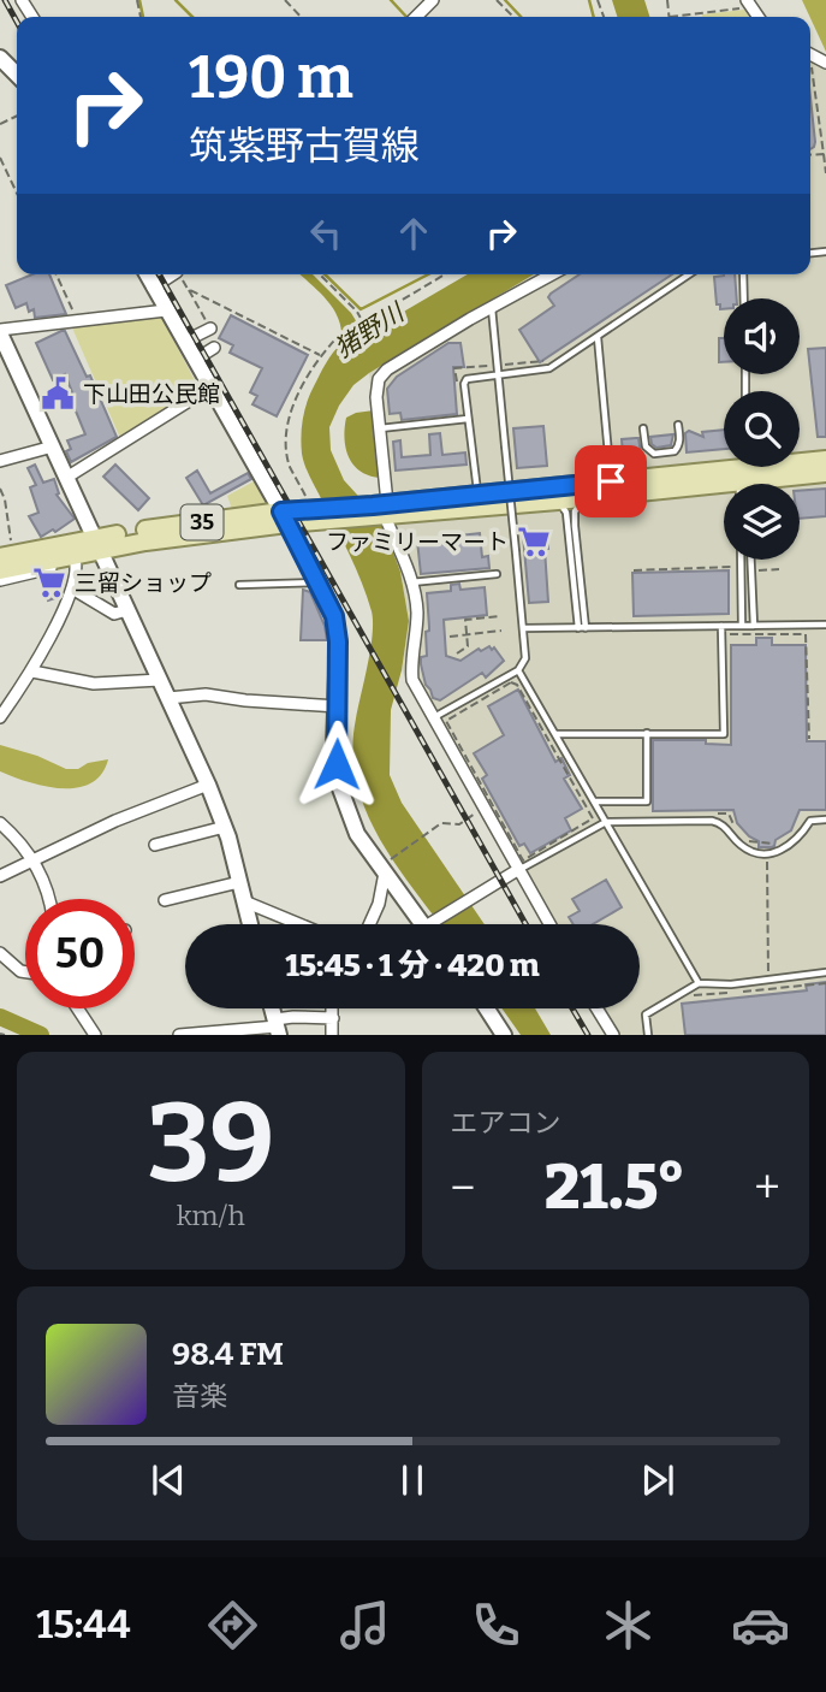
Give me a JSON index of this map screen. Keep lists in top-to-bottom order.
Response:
{
  "streets": {
    "main road": ["35"]
  },
  "water": ["猪野川"],
  "places": {
    "public building": ["下山田公民館"],
    "supermarket": ["ファミリーマート", "三留ショップ"]
  },
  "page": {
    "turn": ["190 m", "筑紫野古賀線"],
    "limit": "50",
    "trip": "15:45 · 1 分 · 420 m",
    "tile": [
      ["39", "km/h"],
      "エアコン"
    ],
    "heat": ["−", "21.5°", "+"],
    "song": ["98.4 FM", "音楽"],
    "tabs": "15:44"
  }
}
